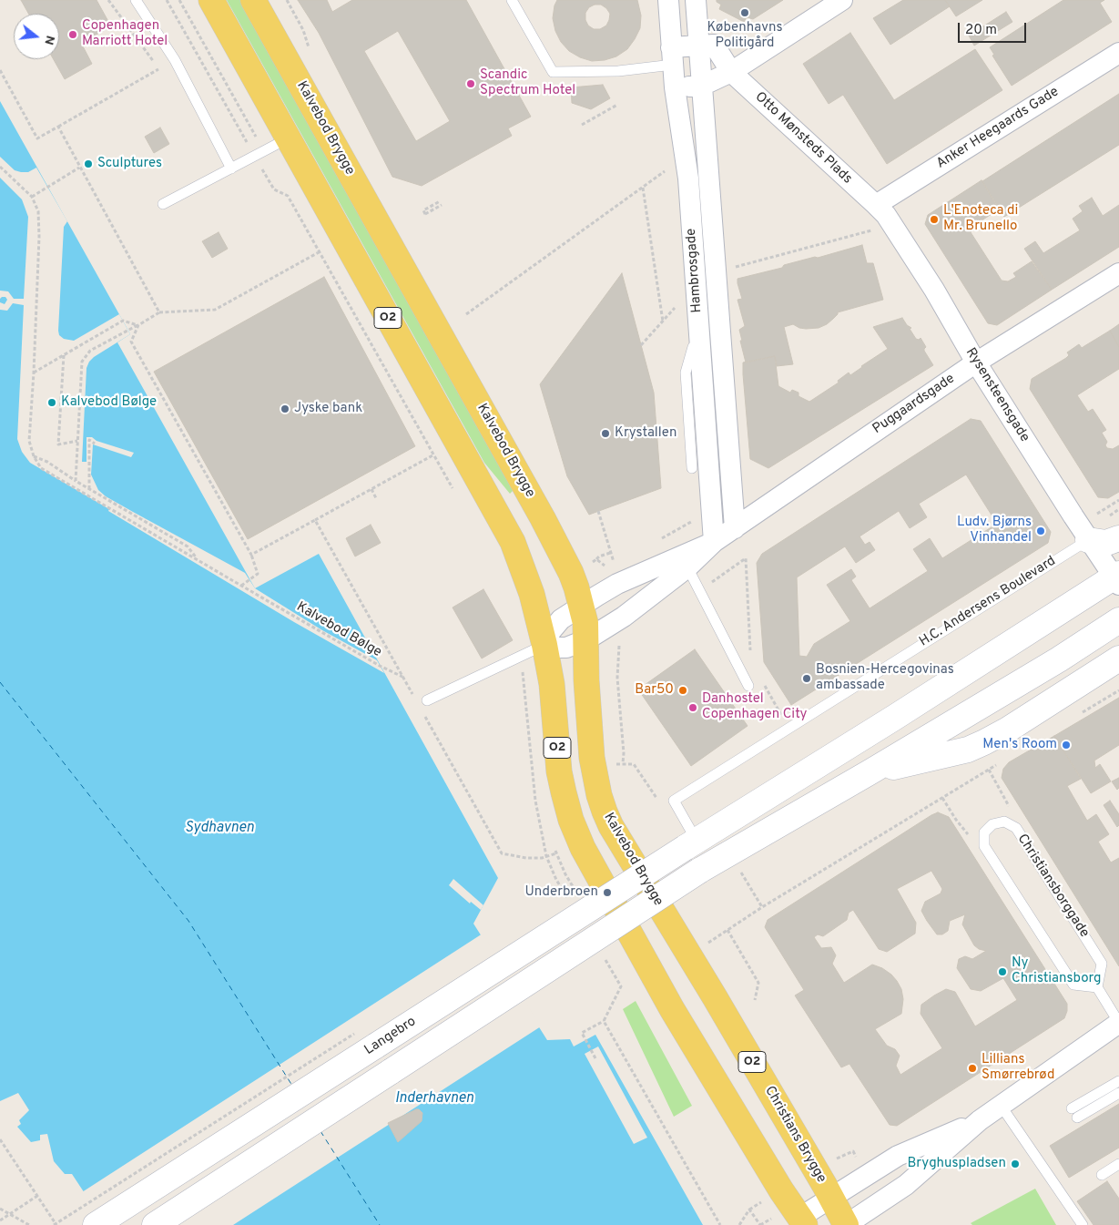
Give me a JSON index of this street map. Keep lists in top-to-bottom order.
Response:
{
  "streets": {
    "main road": ["Kalvebod Brygge", "O2", "Christians Brygge"],
    "street": [
      "Anker Heegaards Gade",
      "Otto Mønsteds Plads",
      "Hambrosgade",
      "Rysensteensgade",
      "Puggaardsgade",
      "Langebro"
    ],
    "lane": ["H.C. Andersens Boulevard", "Christiansborggade"],
    "path": ["Kalvebod Bølge"]
  },
  "crossings": [
    ["Kalvebod Brygge", "Puggaardsgade"],
    ["Kalvebod Brygge", "Christians Brygge"],
    ["Anker Heegaards Gade", "Otto Mønsteds Plads"],
    ["Anker Heegaards Gade", "Rysensteensgade"],
    ["Otto Mønsteds Plads", "Hambrosgade"],
    ["Otto Mønsteds Plads", "Rysensteensgade"],
    ["Hambrosgade", "Puggaardsgade"],
    ["O2", "Puggaardsgade"],
    ["Rysensteensgade", "Puggaardsgade"],
    ["Rysensteensgade", "H.C. Andersens Boulevard"],
    ["H.C. Andersens Boulevard", "Langebro"]
  ],
  "water": ["Sydhavnen", "Inderhavnen"],
  "places": [
    "Københavns Politigård",
    "Copenhagen Marriott Hotel",
    "Scandic Spectrum Hotel",
    "Sculptures",
    "L'Enoteca di Mr. Brunello",
    "Kalvebod Bølge",
    "Jyske bank",
    "Krystallen",
    "Ludv. Bjørns Vinhandel",
    "Bosnien-Hercegovinas ambassade",
    "Bar50",
    "Danhostel Copenhagen City",
    "Men's Room",
    "Underbroen",
    "Ny Christiansborg",
    "Lillians Smørrebrød",
    "Bryghuspladsen"
  ],
  "scale_bar": "20 m",
  "north": "right"
}
